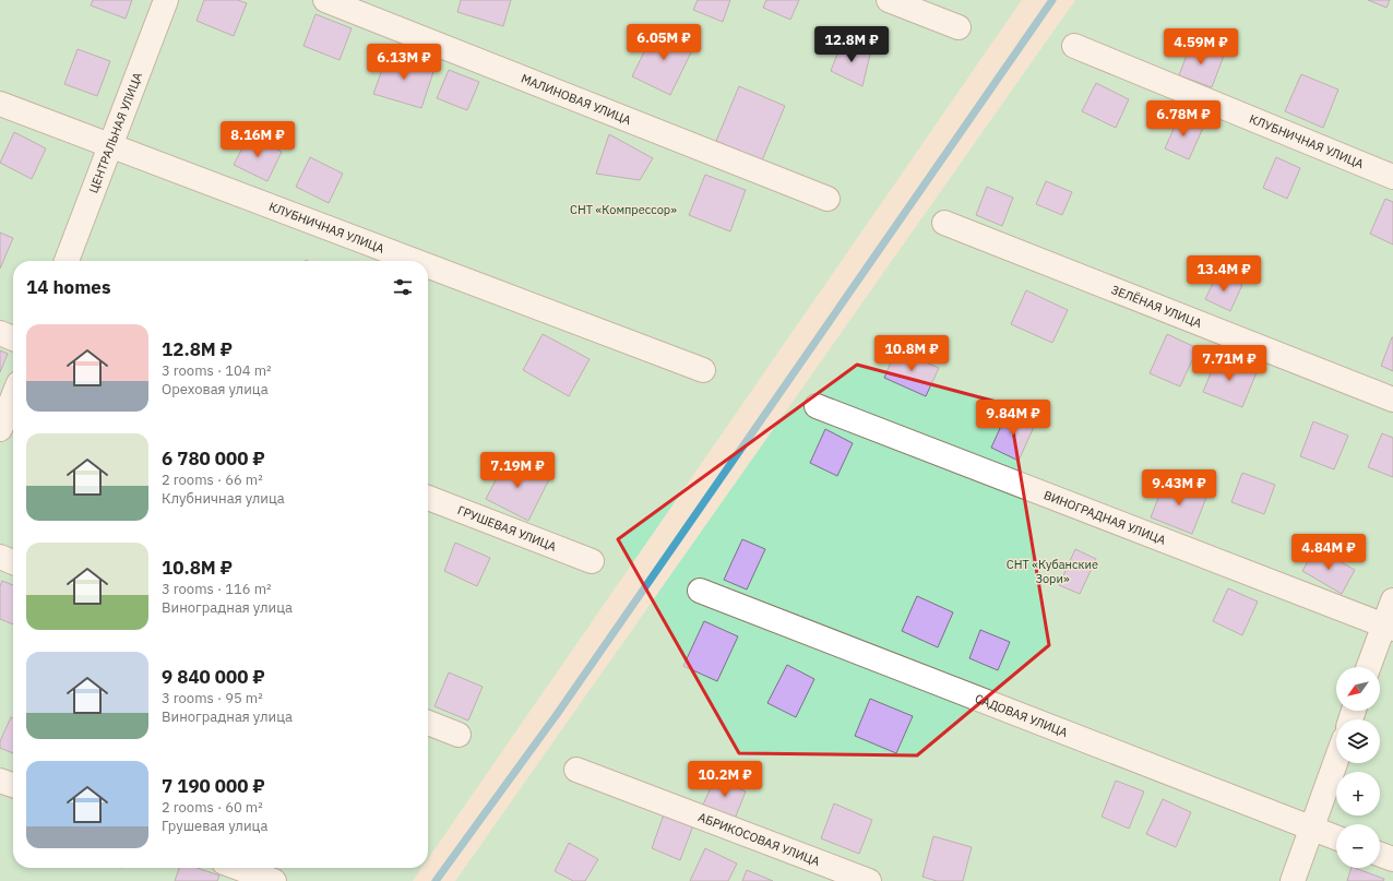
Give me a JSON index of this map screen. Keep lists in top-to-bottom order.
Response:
{
  "streets": {
    "street": [
      "МАЛИНОВАЯ УЛИЦА",
      "ЦЕНТРАЛЬНАЯ УЛИЦА",
      "КЛУБНИЧНАЯ УЛИЦА",
      "ЗЕЛЁНАЯ УЛИЦА",
      "ВИНОГРАДНАЯ УЛИЦА",
      "ГРУШЕВАЯ УЛИЦА",
      "САДОВАЯ УЛИЦА",
      "АБРИКОСОВАЯ УЛИЦА"
    ]
  },
  "crossings": [
    ["ЦЕНТРАЛЬНАЯ УЛИЦА", "КЛУБНИЧНАЯ УЛИЦА"]
  ],
  "parks": ["СНТ «Компрессор»", "СНТ «Кубанские Зори»"],
  "north": "bottom left",
  "page": {
    "price": [
      "6.05M ₽",
      "12.8M ₽",
      "4.59M ₽",
      "6.13M ₽",
      "6.78M ₽",
      "8.16M ₽",
      "13.4M ₽",
      "10.8M ₽",
      "7.71M ₽",
      "9.84M ₽",
      "7.19M ₽",
      "9.43M ₽",
      "4.84M ₽",
      "10.2M ₽"
    ],
    "heading": "14 homes",
    "list": [
      {
        "name": "12.8M ₽",
        "note": "3 rooms · 104 m² · Ореховая улица"
      },
      {
        "name": "6 780 000 ₽",
        "note": "2 rooms · 66 m² · Клубничная улица"
      },
      {
        "name": "10.8M ₽",
        "note": "3 rooms · 116 m² · Виноградная улица"
      },
      {
        "name": "9 840 000 ₽",
        "note": "3 rooms · 95 m² · Виноградная улица"
      },
      {
        "name": "7 190 000 ₽",
        "note": "2 rooms · 60 m² · Грушевая улица"
      }
    ],
    "map_buttons": ["+", "−"]
  }
}
